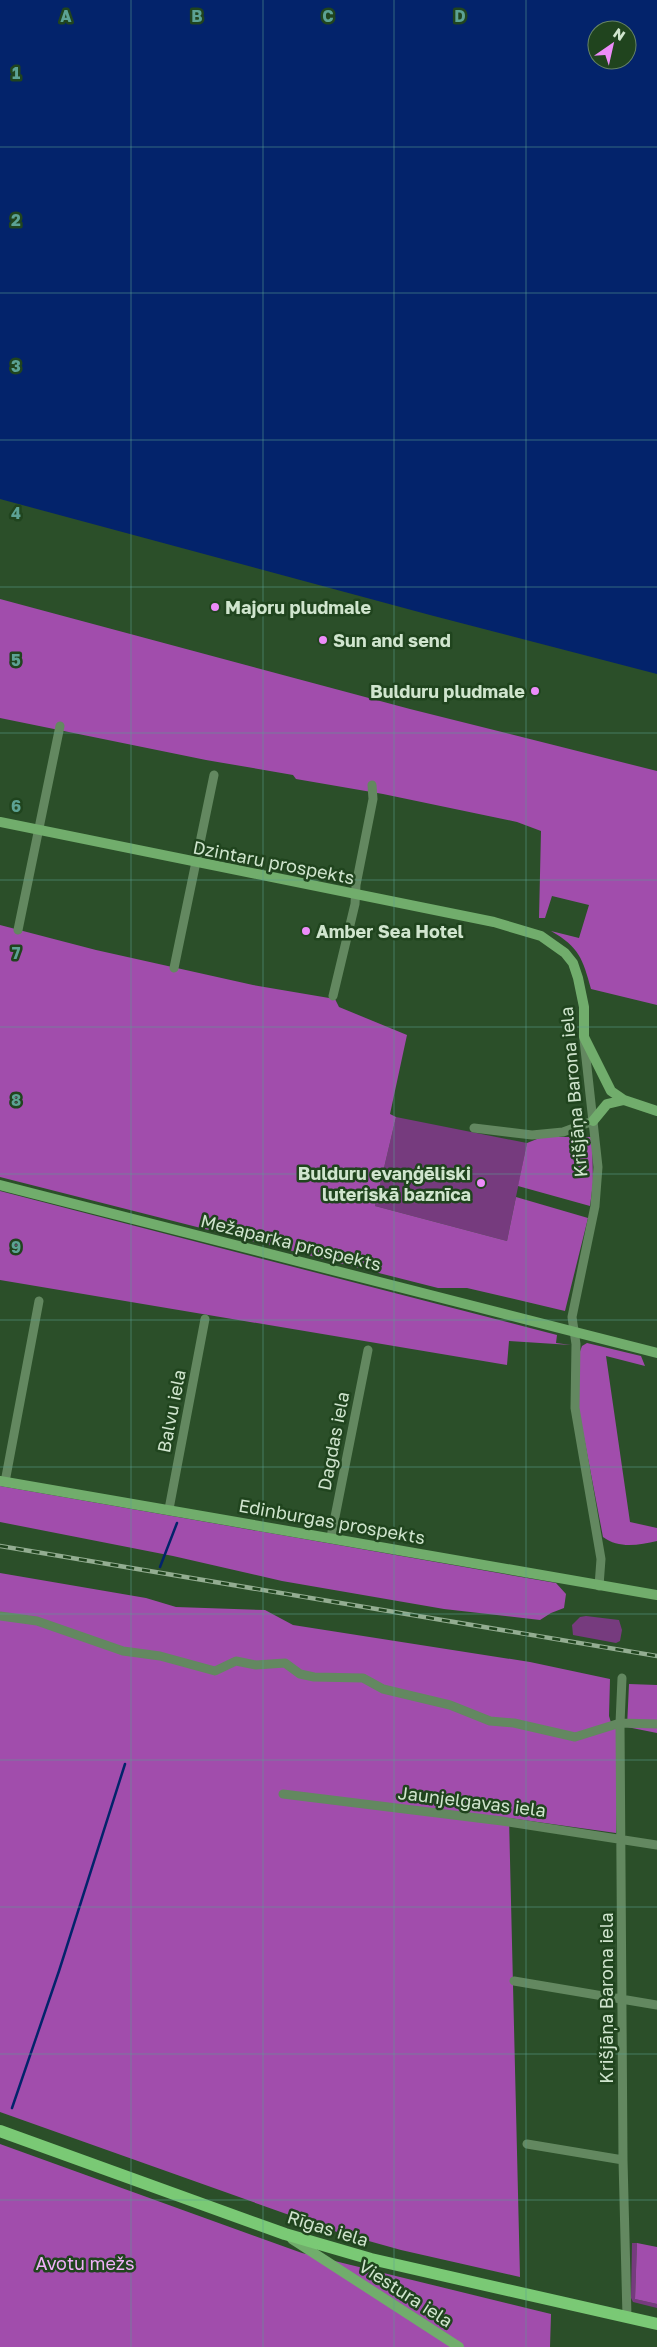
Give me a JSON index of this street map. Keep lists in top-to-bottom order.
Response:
{
  "streets": {
    "main road": ["Rīgas iela"],
    "street": [
      "Dzintaru prospekts",
      "Krišjāņa Barona iela",
      "Mežaparka prospekts",
      "Balvu iela",
      "Dagdas iela",
      "Edinburgas prospekts",
      "Jaunjelgavas iela",
      "Viestura iela"
    ]
  },
  "crossings": [
    ["Dzintaru prospekts", "Krišjāņa Barona iela"],
    ["Krišjāņa Barona iela", "Mežaparka prospekts"],
    ["Krišjāņa Barona iela", "Edinburgas prospekts"],
    ["Krišjāņa Barona iela", "Jaunjelgavas iela"],
    ["Krišjāņa Barona iela", "Rīgas iela"],
    ["Balvu iela", "Edinburgas prospekts"],
    ["Dagdas iela", "Edinburgas prospekts"],
    ["Rīgas iela", "Viestura iela"]
  ],
  "parks": ["Avotu mežs"],
  "places": [
    "Majoru pludmale",
    "Sun and send",
    "Bulduru pludmale",
    "Amber Sea Hotel",
    "Bulduru evaņģēliski luteriskā baznīca"
  ],
  "north": "top right",
  "grid": {
    "columns": [
      "A",
      "B",
      "C",
      "D"
    ],
    "rows": [
      "1",
      "2",
      "3",
      "4",
      "5",
      "6",
      "7",
      "8",
      "9"
    ]
  }
}
